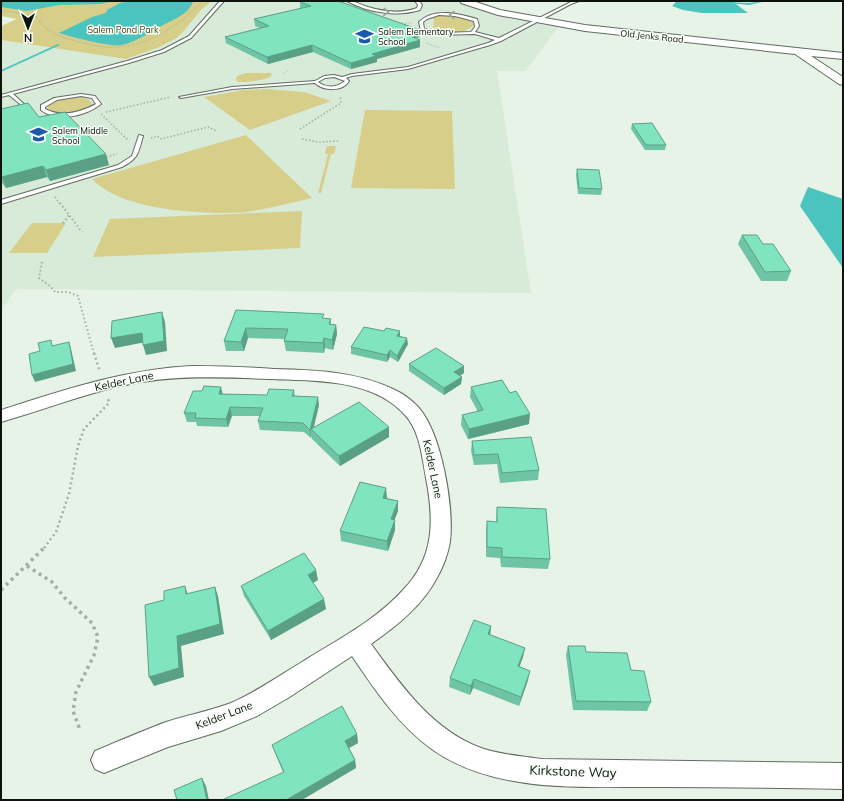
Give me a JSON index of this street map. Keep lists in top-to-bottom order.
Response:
{
  "streets": {
    "street": ["Old Jenks Road", "Kelder Lane", "Kirkstone Way"]
  },
  "crossings": [
    ["Kelder Lane", "Kirkstone Way"]
  ],
  "parks": ["Salem Pond Park"],
  "places": {
    "school or university": ["Salem Elementary School", "Salem Middle School"]
  },
  "north": "bottom"
}
